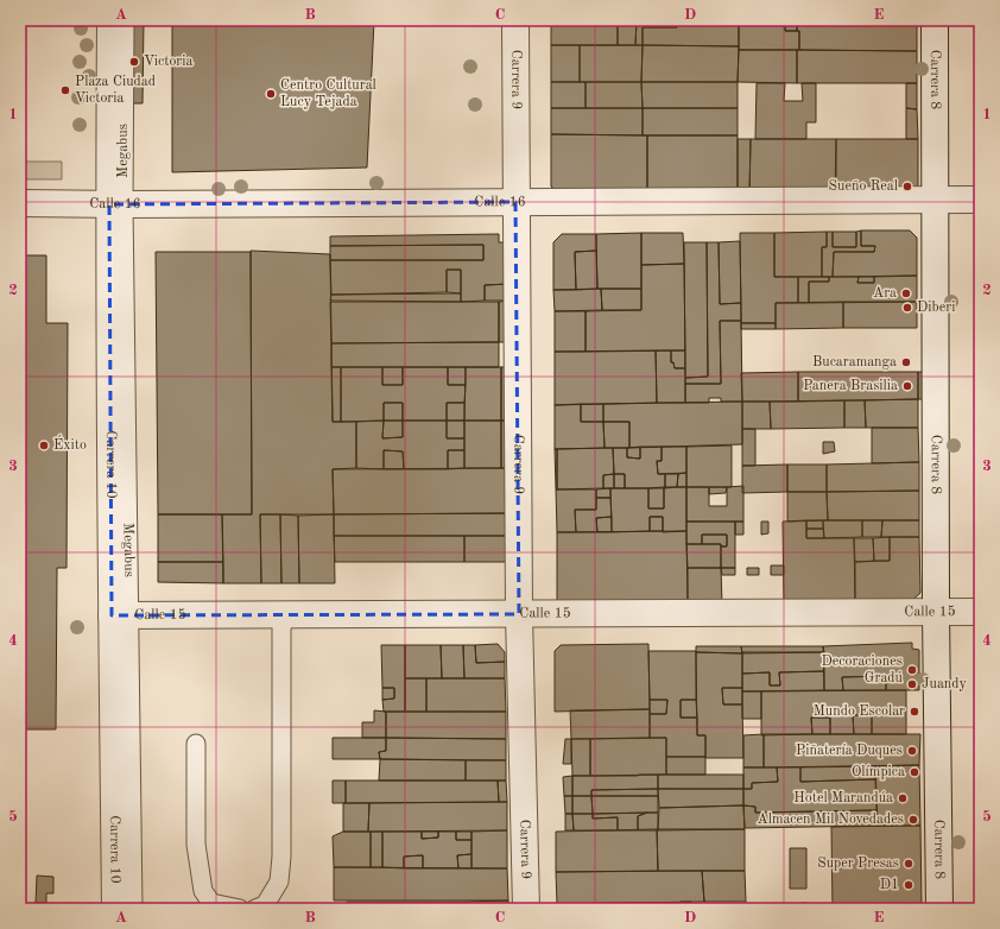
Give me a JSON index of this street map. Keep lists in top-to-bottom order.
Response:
{
  "streets": {
    "street": [
      "Carrera 9",
      "Carrera 8",
      "Calle 16",
      "Carrera 10",
      "Calle 15"
    ],
    "lane": ["Megabus"]
  },
  "crossings": [
    ["Carrera 9", "Calle 16"],
    ["Carrera 9", "Calle 15"],
    ["Carrera 8", "Calle 16"],
    ["Carrera 8", "Calle 15"],
    ["Megabus", "Calle 16"],
    ["Megabus", "Carrera 10"],
    ["Calle 16", "Carrera 10"],
    ["Carrera 10", "Calle 15"]
  ],
  "places": [
    "Victoria",
    "Plaza Ciudad Victoria",
    "Centro Cultural Lucy Tejada",
    "Sueño Real",
    "Ara",
    "Diberi",
    "Bucaramanga",
    "Panera Brasilia",
    "Éxito",
    "Decoraciones Gradú",
    "Juandy",
    "Mundo Escolar",
    "Piñatería Duques",
    "Olímpica",
    "Hotel Marandúa",
    "Almacen Mil Novedades",
    "Super Presas",
    "D1"
  ],
  "grid": {
    "columns": [
      "A",
      "B",
      "C",
      "D",
      "E"
    ],
    "rows": [
      "1",
      "2",
      "3",
      "4",
      "5"
    ]
  }
}
